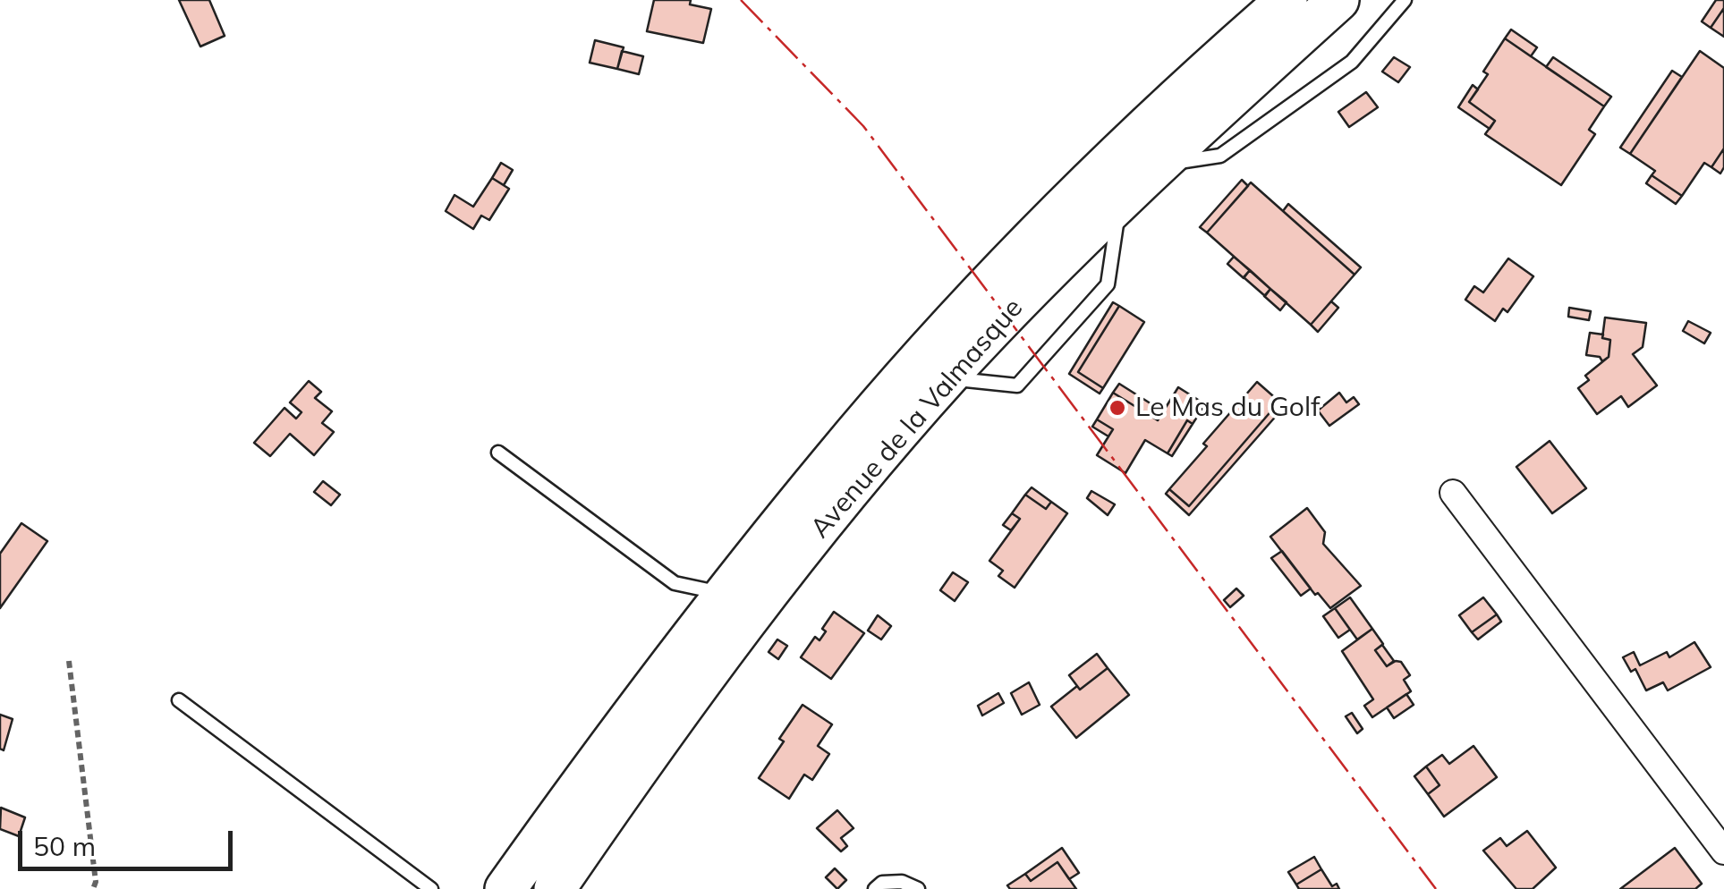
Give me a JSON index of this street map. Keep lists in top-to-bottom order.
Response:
{
  "streets": {
    "main road": ["Avenue de la Valmasque"]
  },
  "places": ["Le Mas du Golf"],
  "scale_bar": "50 m"
}
